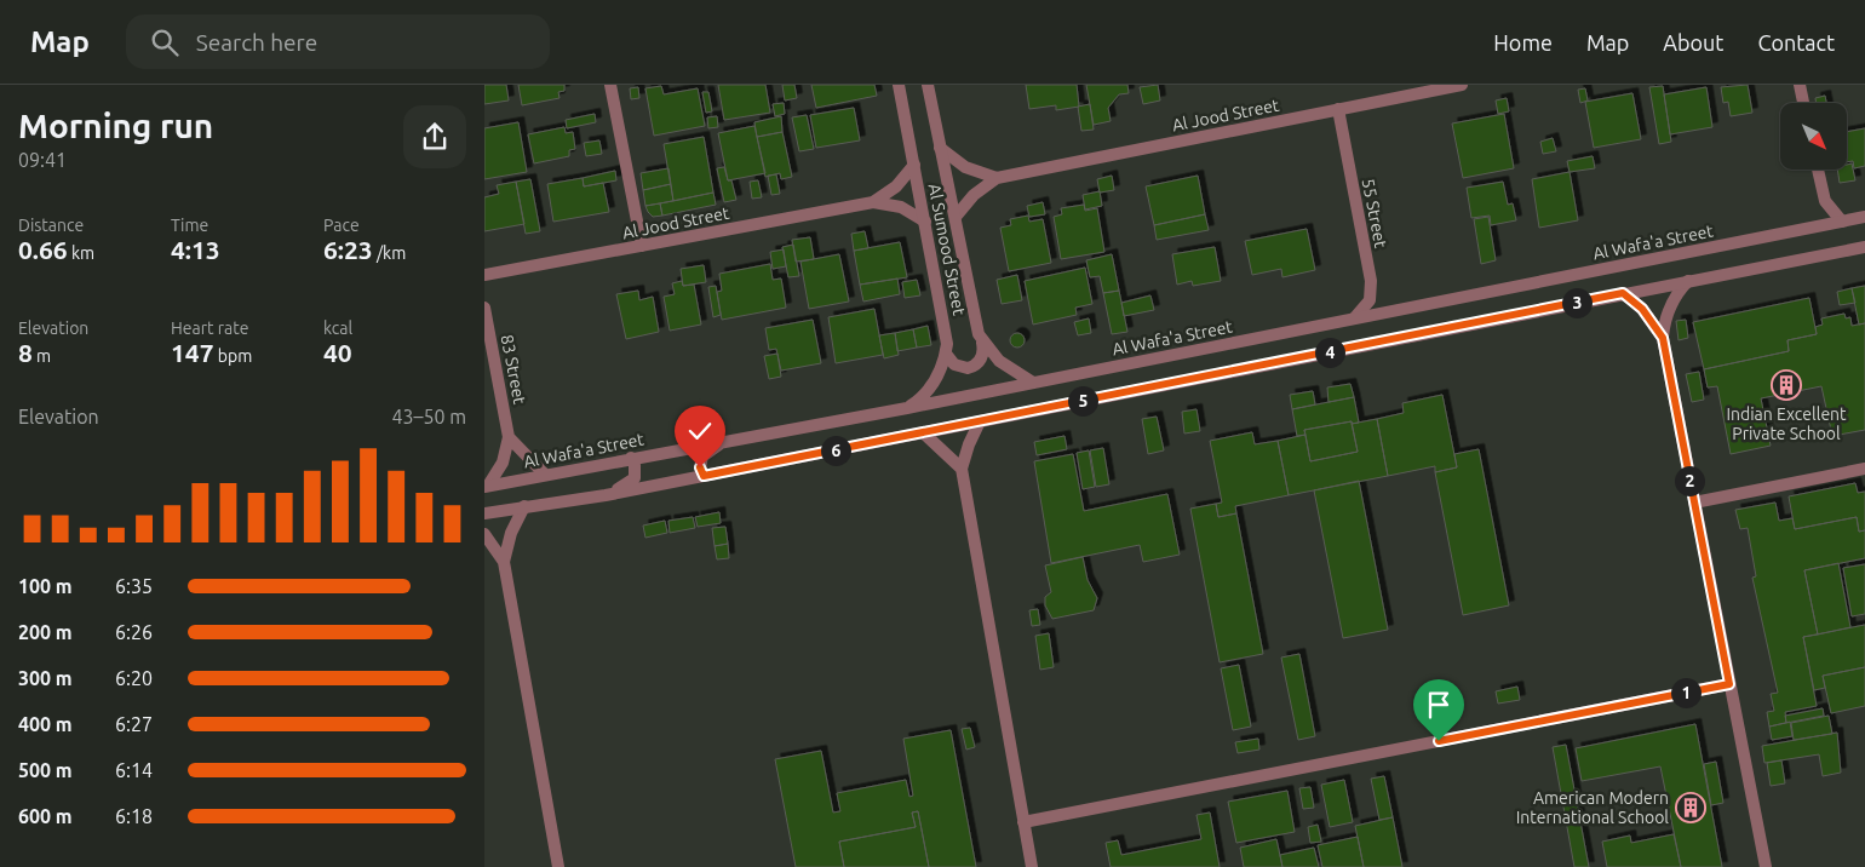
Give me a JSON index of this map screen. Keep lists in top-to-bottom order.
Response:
{
  "streets": {
    "street": [
      "Al Jood Street",
      "55 Street",
      "Al Wafa'a Street",
      "Al Sumood Street",
      "83 Street"
    ]
  },
  "crossings": [
    ["Al Jood Street", "55 Street"],
    ["Al Jood Street", "Al Sumood Street"],
    ["55 Street", "Al Wafa'a Street"],
    ["Al Wafa'a Street", "Al Sumood Street"],
    ["Al Wafa'a Street", "83 Street"]
  ],
  "places": {
    "building": ["Indian Excellent Private School", "American Modern International School"]
  },
  "north": "bottom right",
  "page": {
    "header": "Map",
    "search": "Search here",
    "nav": [
      "Home",
      "Map",
      "About",
      "Contact"
    ],
    "heading": ["Morning run", "09:41"],
    "stats": [
      ["Distance", "0.66 km"],
      ["Time", "4:13"],
      ["Pace", "6:23 /km"],
      ["Elevation", "8 m"],
      ["Heart rate", "147 bpm"],
      ["kcal", "40"]
    ],
    "pins": [
      "3",
      "4",
      "5",
      "6",
      "2",
      "1"
    ],
    "chart": ["Elevation", "43–50 m"],
    "list": [
      {
        "name": "100 m",
        "note": "6:35"
      },
      {
        "name": "200 m",
        "note": "6:26"
      },
      {
        "name": "300 m",
        "note": "6:20"
      },
      {
        "name": "400 m",
        "note": "6:27"
      },
      {
        "name": "500 m",
        "note": "6:14"
      },
      {
        "name": "600 m",
        "note": "6:18"
      }
    ]
  }
}
